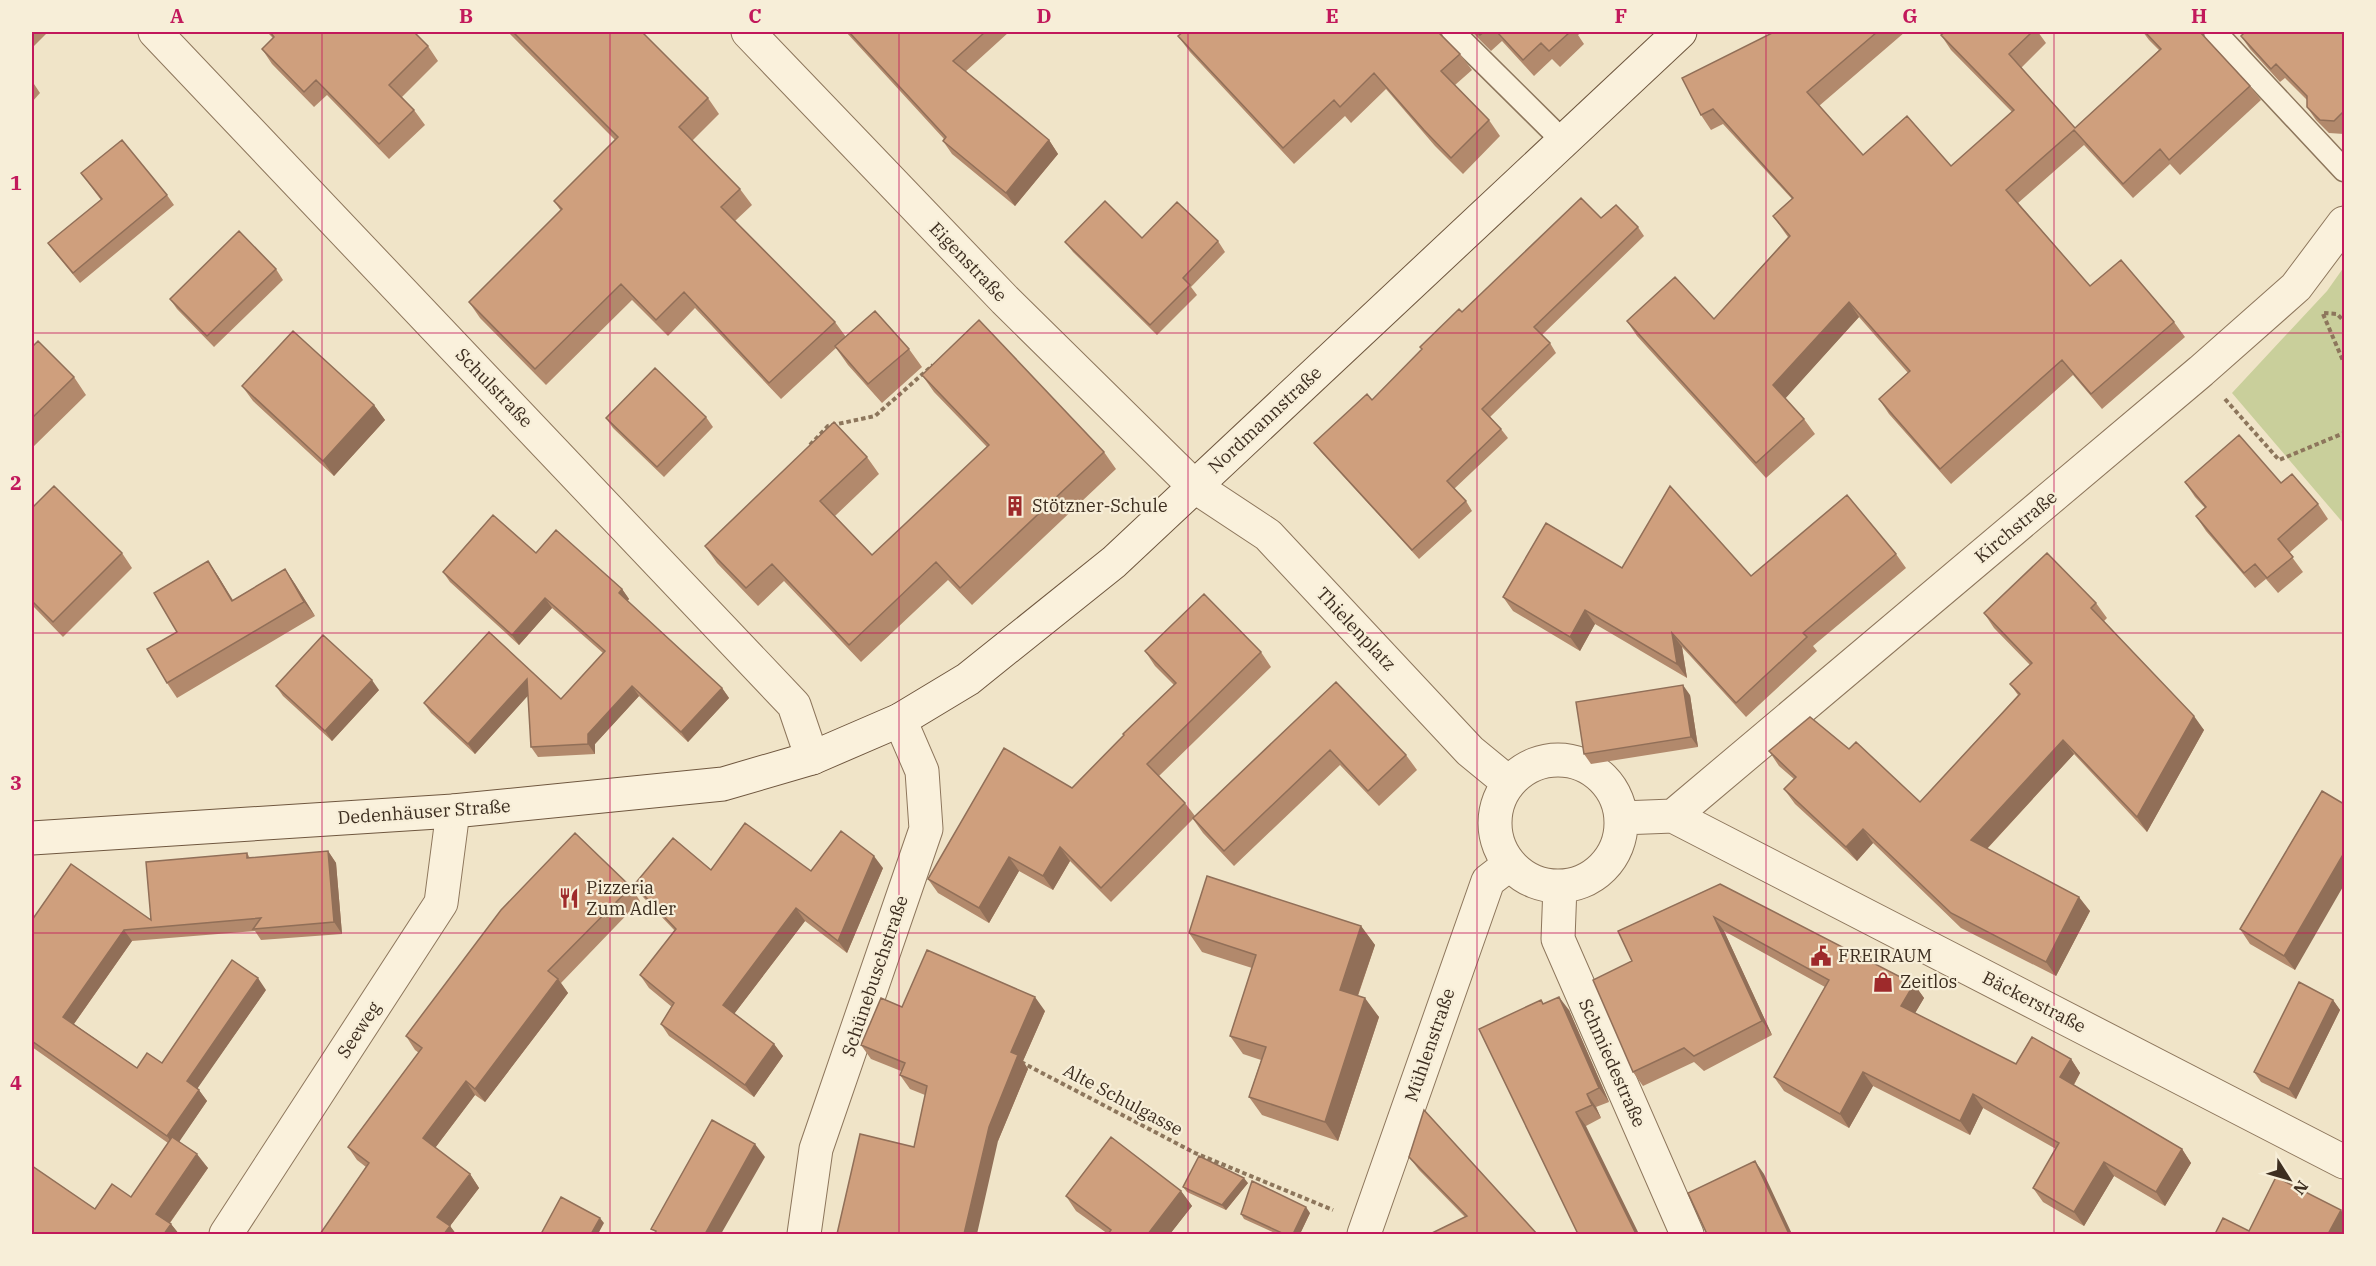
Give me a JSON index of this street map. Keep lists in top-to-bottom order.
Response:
{
  "streets": {
    "street": [
      "Eigenstraße",
      "Schulstraße",
      "Nordmannstraße",
      "Kirchstraße",
      "Thielenplatz",
      "Dedenhäuser Straße",
      "Schünebuschstraße",
      "Bäckerstraße",
      "Seeweg",
      "Mühlenstraße",
      "Schmiedestraße"
    ],
    "path": ["Alte Schulgasse"]
  },
  "crossings": [
    ["Eigenstraße", "Nordmannstraße"],
    ["Eigenstraße", "Thielenplatz"],
    ["Schulstraße", "Nordmannstraße"],
    ["Schulstraße", "Dedenhäuser Straße"],
    ["Nordmannstraße", "Thielenplatz"],
    ["Nordmannstraße", "Dedenhäuser Straße"],
    ["Nordmannstraße", "Schünebuschstraße"],
    ["Kirchstraße", "Bäckerstraße"],
    ["Thielenplatz", "Bäckerstraße"],
    ["Thielenplatz", "Mühlenstraße"],
    ["Thielenplatz", "Schmiedestraße"],
    ["Dedenhäuser Straße", "Seeweg"],
    ["Bäckerstraße", "Mühlenstraße"],
    ["Bäckerstraße", "Schmiedestraße"],
    ["Mühlenstraße", "Schmiedestraße"],
    ["Mühlenstraße", "Alte Schulgasse"]
  ],
  "places": {
    "building": ["Stötzner-Schule"],
    "restaurant": ["Pizzeria Zum Adler"],
    "public building": ["FREIRAUM"],
    "shop": ["Zeitlos"]
  },
  "north": "bottom right",
  "grid": {
    "columns": [
      "A",
      "B",
      "C",
      "D",
      "E",
      "F",
      "G",
      "H"
    ],
    "rows": [
      "1",
      "2",
      "3",
      "4"
    ]
  }
}
